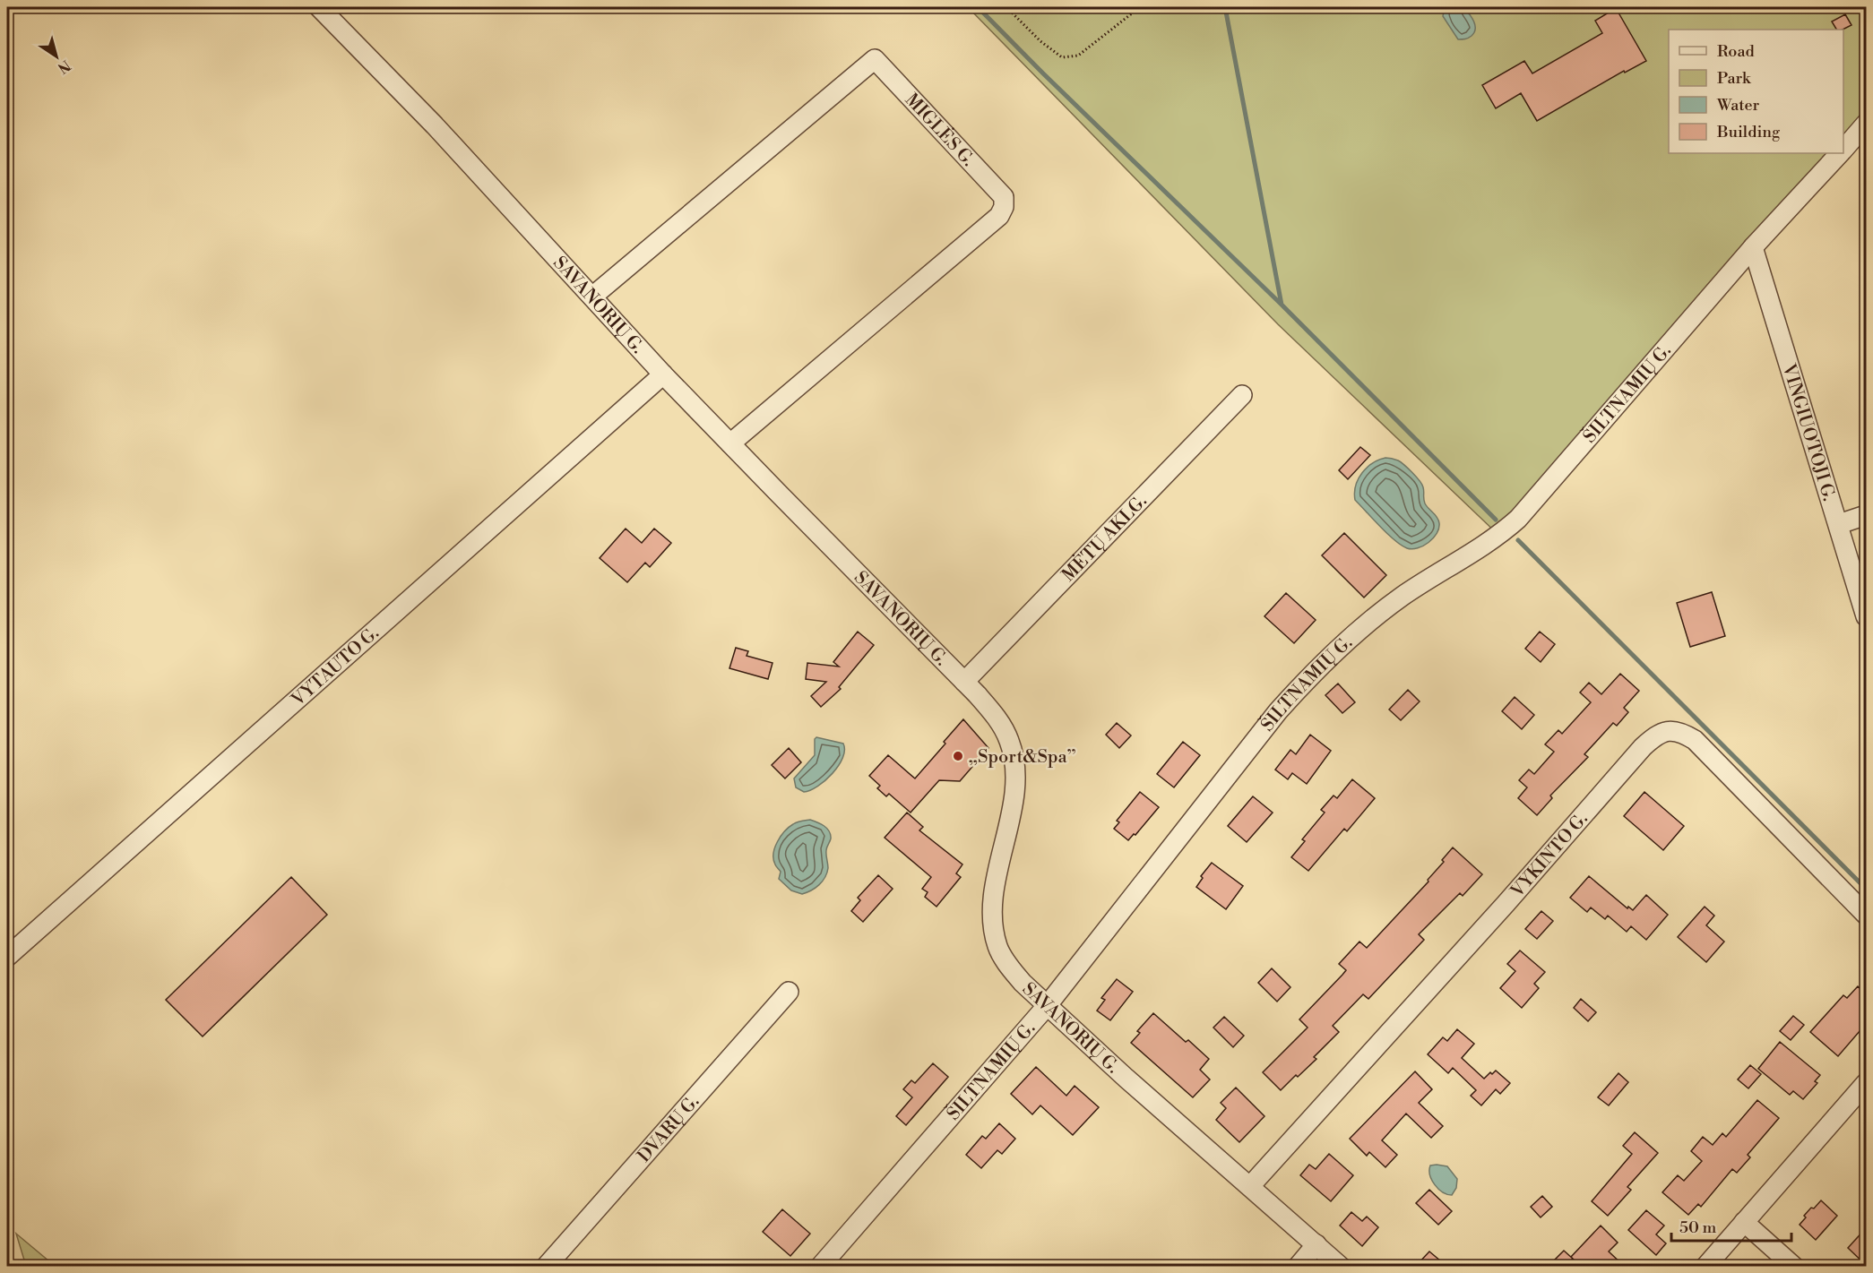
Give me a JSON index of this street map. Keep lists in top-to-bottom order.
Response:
{
  "streets": {
    "street": [
      "MIGLĖS G.",
      "SAVANORIŲ G.",
      "ŠILTNAMIŲ G.",
      "VINGIUOTOJI G.",
      "MĖTŲ AKLG.",
      "VYTAUTO G.",
      "VYKINTO G.",
      "DVARŲ G."
    ]
  },
  "crossings": [
    ["MIGLĖS G.", "SAVANORIŲ G."],
    ["SAVANORIŲ G.", "ŠILTNAMIŲ G."],
    ["SAVANORIŲ G.", "MĖTŲ AKLG."],
    ["SAVANORIŲ G.", "VYTAUTO G."],
    ["SAVANORIŲ G.", "VYKINTO G."],
    ["ŠILTNAMIŲ G.", "VINGIUOTOJI G."]
  ],
  "places": ["„Sport&Spa”"],
  "legend": [
    "Road",
    "Park",
    "Water",
    "Building"
  ],
  "scale_bar": "50 m",
  "north": "bottom right"
}
